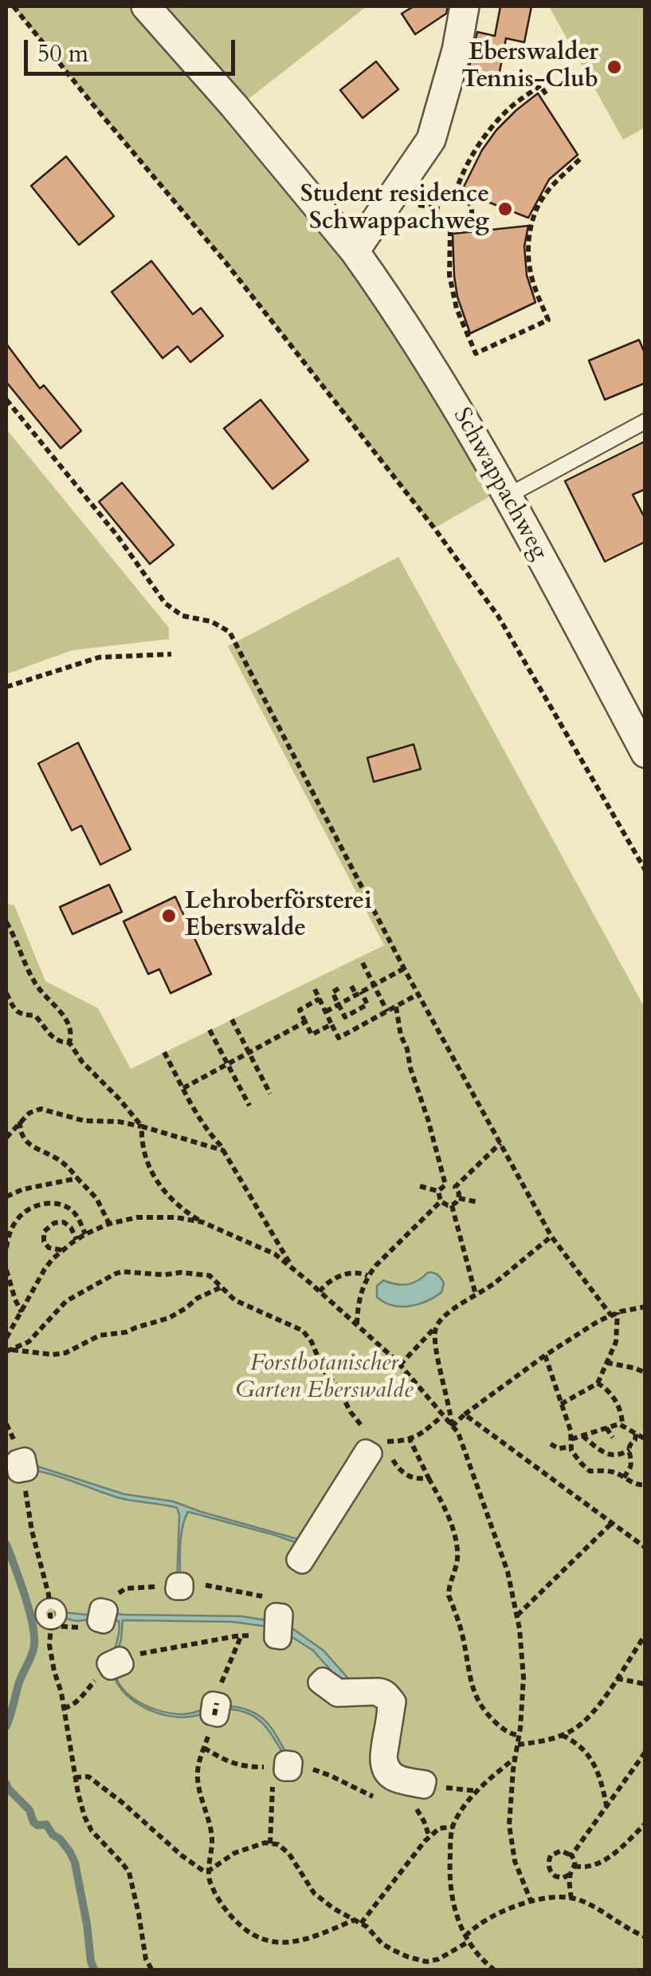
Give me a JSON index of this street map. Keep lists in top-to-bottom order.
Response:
{
  "streets": {
    "street": ["Schwappachweg"]
  },
  "parks": ["Forstbotanischer Garten Eberswalde"],
  "places": ["Eberswalder Tennis-Club", "Student residence Schwappachweg", "Lehroberförsterei Eberswalde"],
  "scale_bar": "50 m"
}
